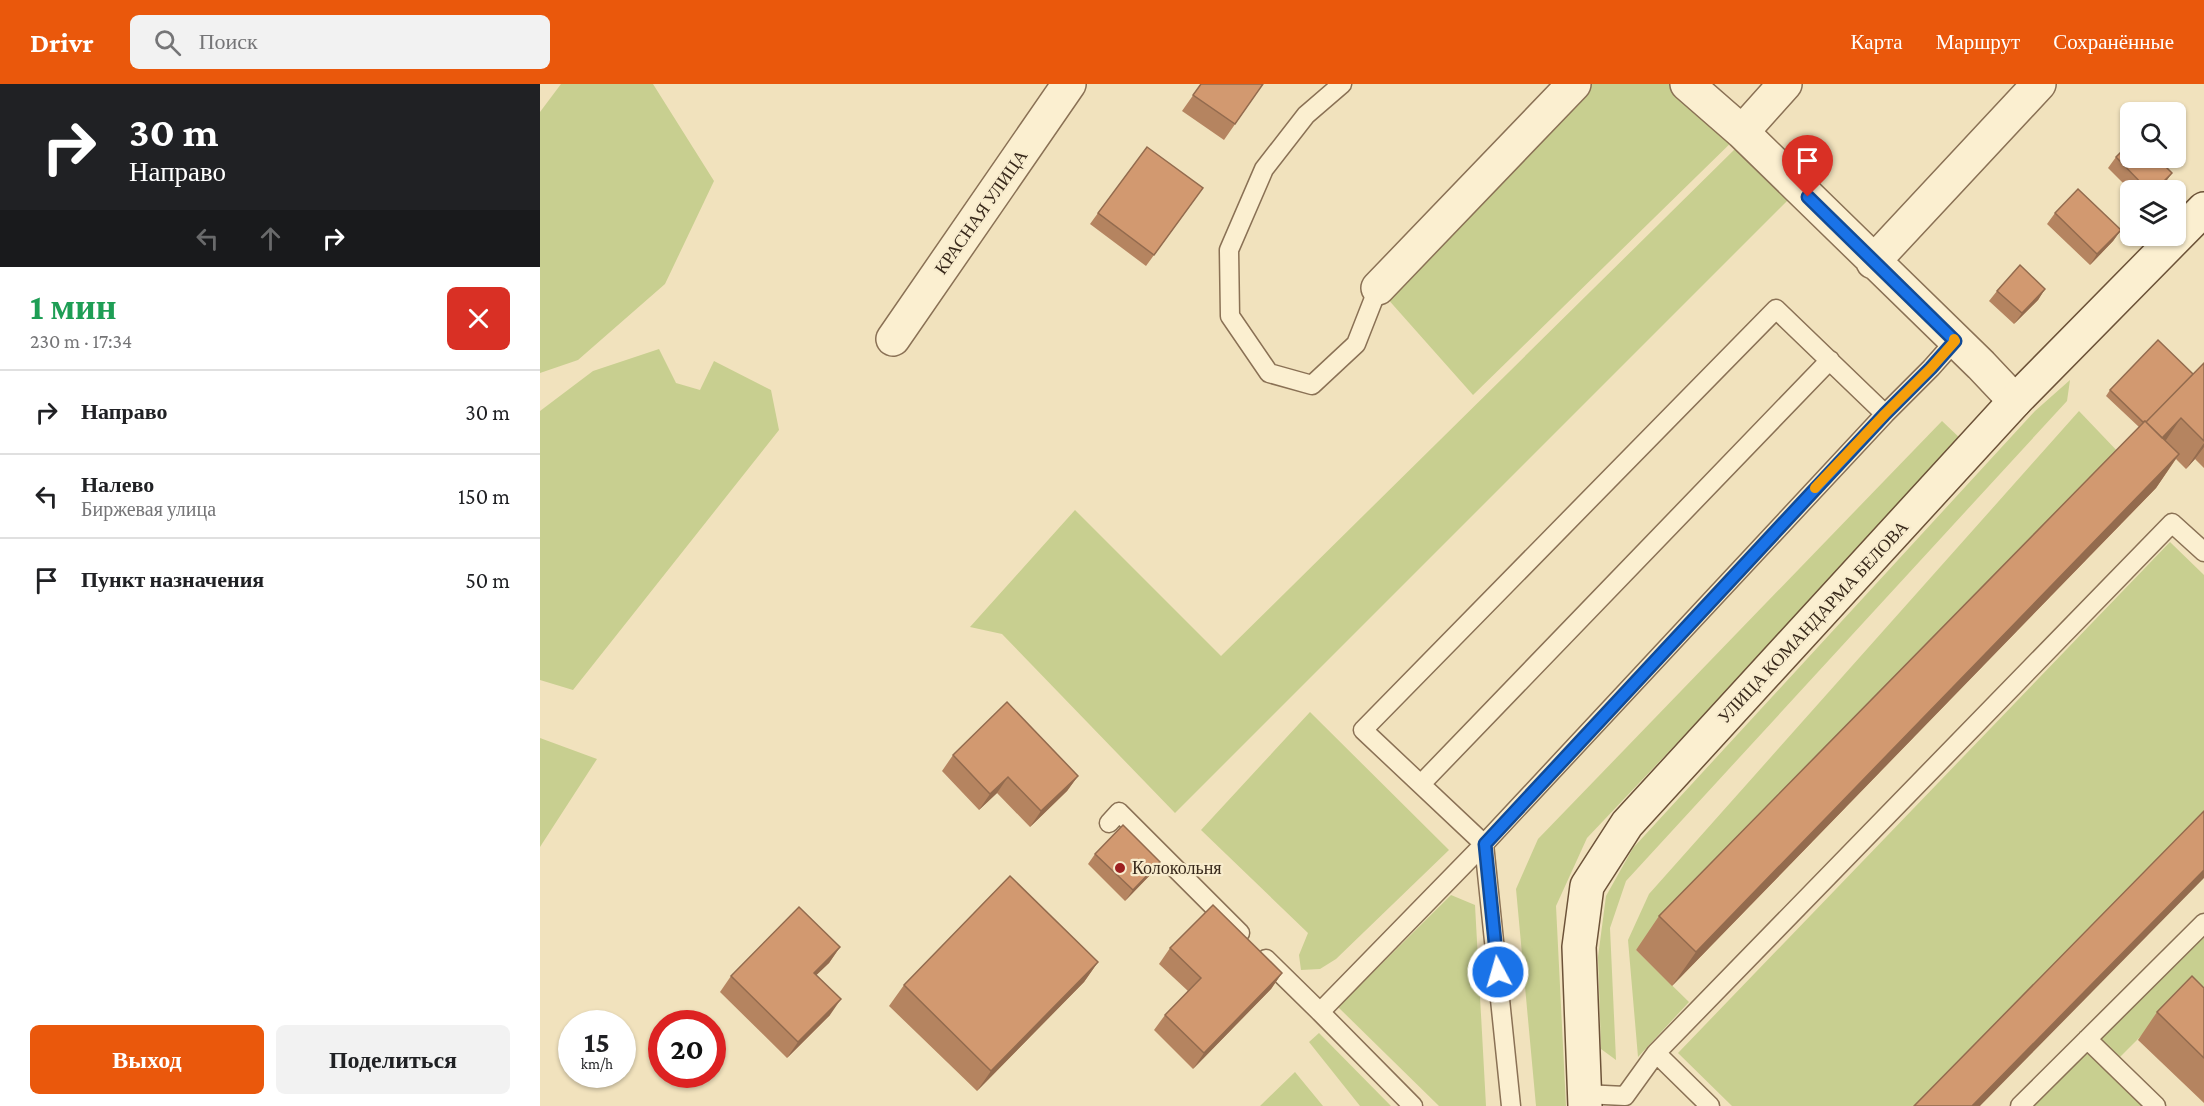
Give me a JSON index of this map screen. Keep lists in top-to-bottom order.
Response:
{
  "streets": {
    "street": ["КРАСНАЯ УЛИЦА", "УЛИЦА КОМАНДАРМА БЕЛОВА"]
  },
  "places": ["Колокольня"],
  "page": {
    "header": "Drivr",
    "search": "Поиск",
    "nav": ["Карта", "Маршрут", "Сохранённые"],
    "turn": ["30 m", "Направо"],
    "heading": ["1 мин", "230 m · 17:34"],
    "list": [
      {
        "name": "Направо",
        "value": "30 m"
      },
      {
        "name": "Налево",
        "note": "Биржевая улица",
        "value": "150 m"
      },
      {
        "name": "Пункт назначения",
        "value": "50 m"
      }
    ],
    "speed": "15 km/h",
    "limit": "20",
    "buttons": ["Выход", "Поделиться"]
  }
}
